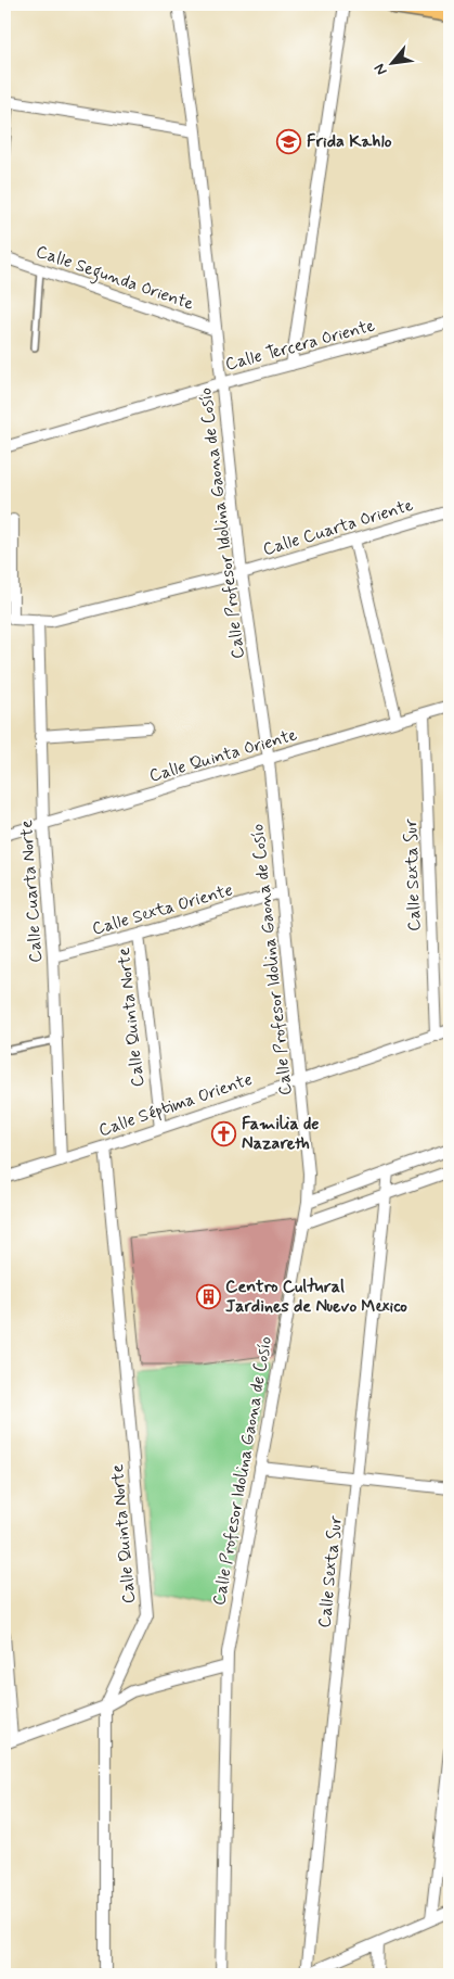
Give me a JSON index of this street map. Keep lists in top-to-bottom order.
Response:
{
  "streets": {
    "street": [
      "Calle Segunda Oriente",
      "Calle Tercera Oriente",
      "Calle Profesor Idolina Gaona de Cosío",
      "Calle Cuarta Oriente",
      "Calle Quinta Oriente",
      "Calle Sexta Sur",
      "Calle Cuarta Norte",
      "Calle Sexta Oriente",
      "Calle Quinta Norte",
      "Calle Séptima Oriente"
    ]
  },
  "crossings": [
    ["Calle Segunda Oriente", "Calle Profesor Idolina Gaona de Cosío"],
    ["Calle Tercera Oriente", "Calle Profesor Idolina Gaona de Cosío"],
    ["Calle Profesor Idolina Gaona de Cosío", "Calle Cuarta Oriente"],
    ["Calle Profesor Idolina Gaona de Cosío", "Calle Quinta Oriente"],
    ["Calle Profesor Idolina Gaona de Cosío", "Calle Sexta Oriente"],
    ["Calle Profesor Idolina Gaona de Cosío", "Calle Séptima Oriente"],
    ["Calle Cuarta Oriente", "Calle Cuarta Norte"],
    ["Calle Quinta Oriente", "Calle Sexta Sur"],
    ["Calle Quinta Oriente", "Calle Cuarta Norte"],
    ["Calle Sexta Sur", "Calle Séptima Oriente"],
    ["Calle Cuarta Norte", "Calle Sexta Oriente"],
    ["Calle Cuarta Norte", "Calle Séptima Oriente"],
    ["Calle Sexta Oriente", "Calle Quinta Norte"],
    ["Calle Quinta Norte", "Calle Séptima Oriente"]
  ],
  "places": {
    "school or university": ["Frida Kahlo"],
    "church": ["Familia de Nazareth"],
    "building": ["Centro Cultural Jardines de Nuevo Mexico"]
  },
  "north": "bottom left"
}
